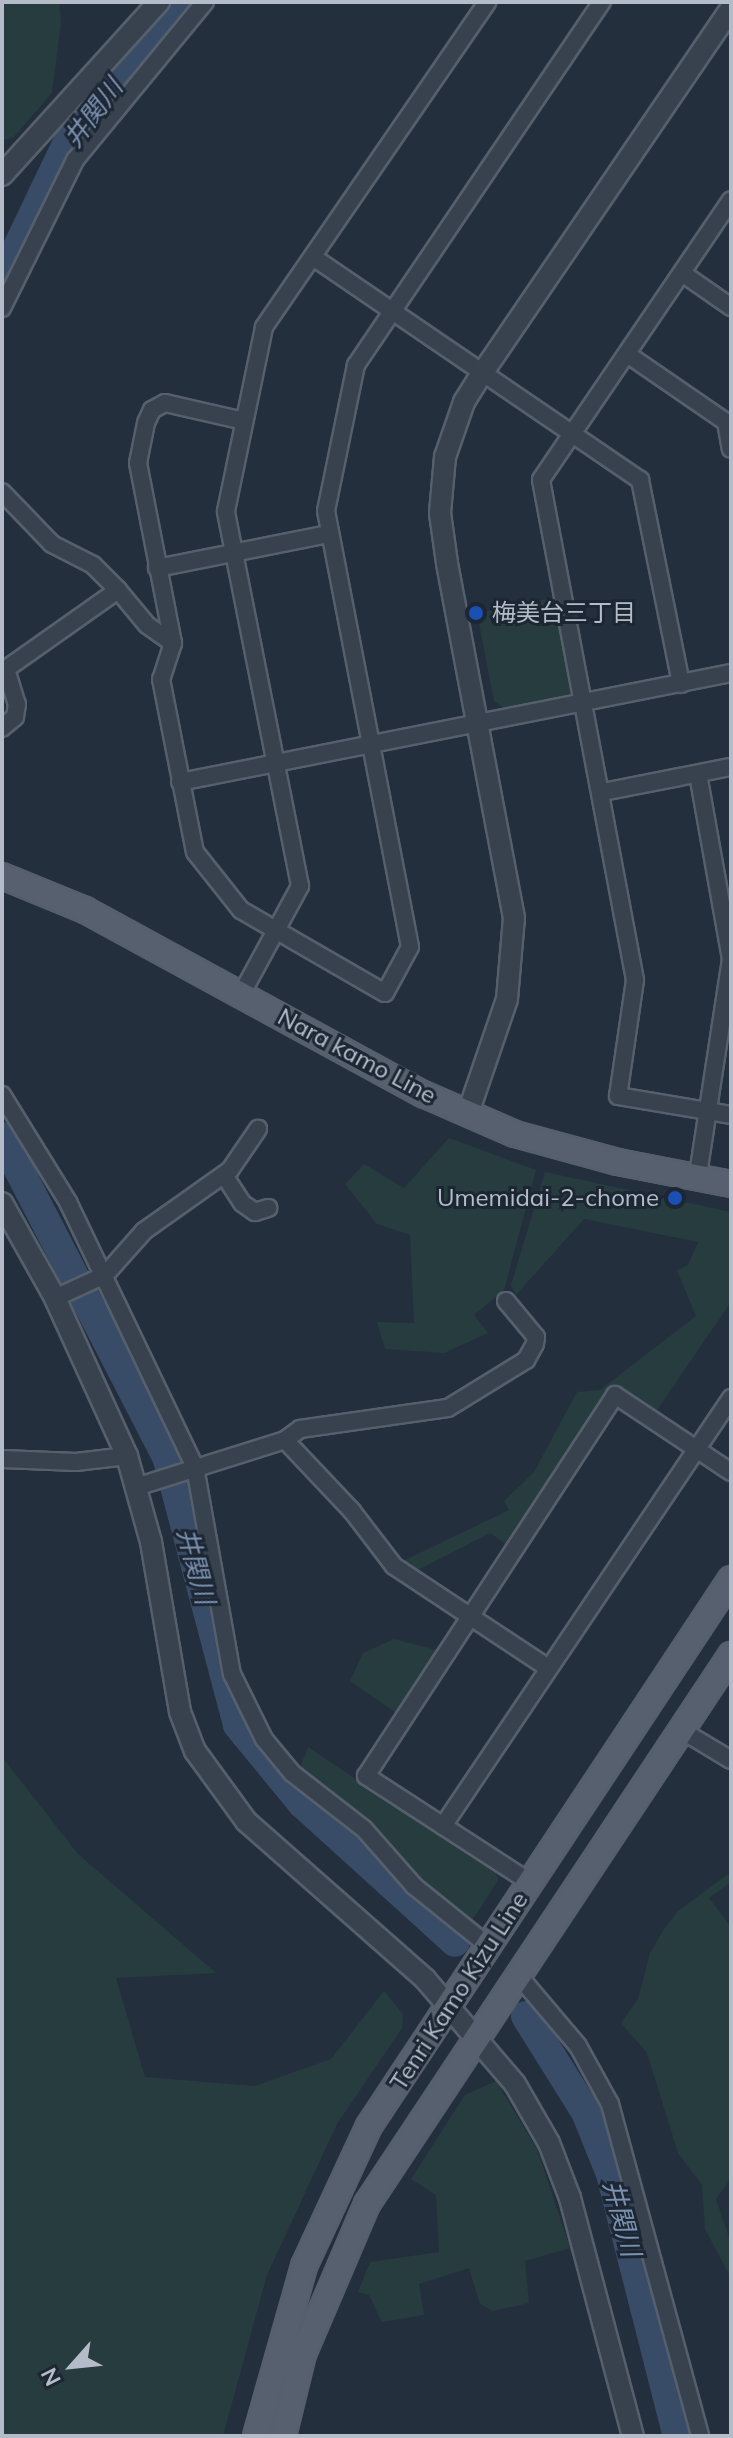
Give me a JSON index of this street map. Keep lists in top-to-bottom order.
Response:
{
  "streets": {
    "main road": ["Nara kamo Line", "Tenri Kamo Kizu Line"]
  },
  "water": ["井関川"],
  "places": ["梅美台三丁目", "Umemidai-2-chome"],
  "north": "bottom left"
}
